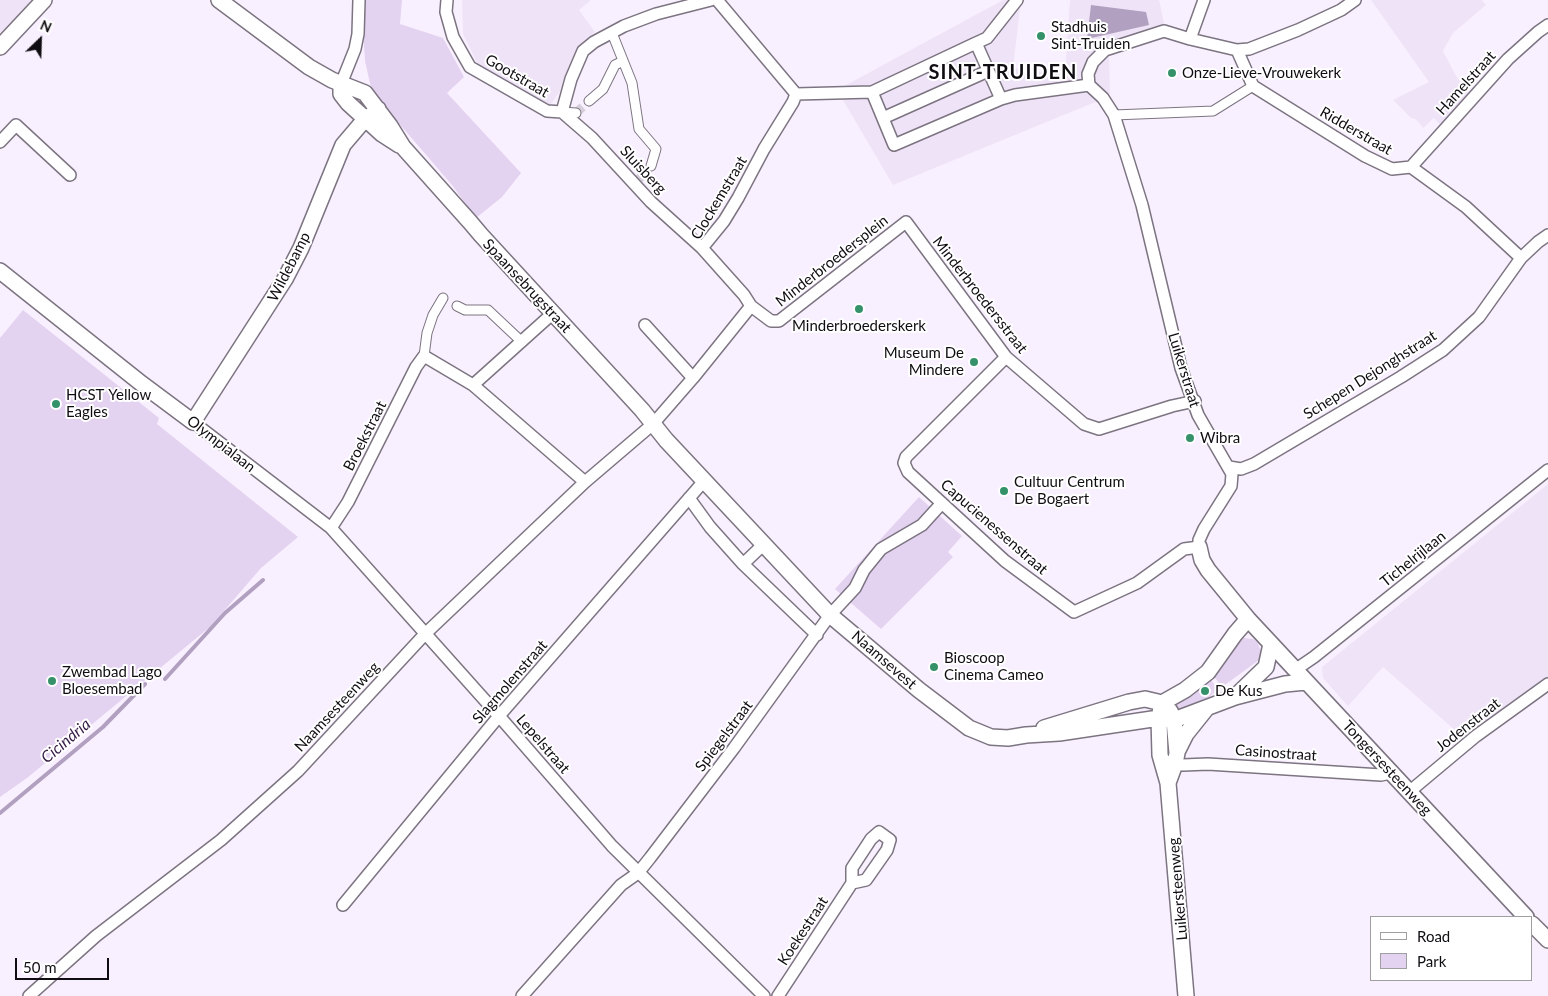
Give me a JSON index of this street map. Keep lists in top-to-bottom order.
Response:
{
  "streets": {
    "street": [
      "Gootstraat",
      "Hamelstraat",
      "Ridderstraat",
      "Sluisberg",
      "Clockemstraat",
      "Minderbroedersplein",
      "Wildebamp",
      "Spaansebrugstraat",
      "Minderbroedersstraat",
      "Luikerstraat",
      "Schepen Dejonghstraat",
      "Broekstraat",
      "Olympialaan",
      "Capucienessenstraat",
      "Tichelrijlaan",
      "Naamsevest",
      "Slagmolenstraat",
      "Naamsesteenweg",
      "Jodenstraat",
      "Spiegelstraat",
      "Lepelstraat",
      "Casinostraat",
      "Tongersesteenweg",
      "Luikersteenweg",
      "Koekestraat"
    ]
  },
  "crossings": [
    ["Gootstraat", "Sluisberg"],
    ["Hamelstraat", "Ridderstraat"],
    ["Sluisberg", "Clockemstraat"],
    ["Clockemstraat", "Minderbroedersplein"],
    ["Minderbroedersplein", "Minderbroedersstraat"],
    ["Wildebamp", "Spaansebrugstraat"],
    ["Wildebamp", "Olympialaan"],
    ["Spaansebrugstraat", "Naamsevest"],
    ["Spaansebrugstraat", "Naamsesteenweg"],
    ["Minderbroedersstraat", "Luikerstraat"],
    ["Minderbroedersstraat", "Capucienessenstraat"],
    ["Luikerstraat", "Schepen Dejonghstraat"],
    ["Broekstraat", "Olympialaan"],
    ["Olympialaan", "Naamsesteenweg"],
    ["Olympialaan", "Lepelstraat"],
    ["Capucienessenstraat", "Spiegelstraat"],
    ["Tichelrijlaan", "Tongersesteenweg"],
    ["Naamsevest", "Slagmolenstraat"],
    ["Naamsevest", "Naamsesteenweg"],
    ["Naamsevest", "Spiegelstraat"],
    ["Naamsevest", "Tongersesteenweg"],
    ["Naamsevest", "Luikersteenweg"],
    ["Slagmolenstraat", "Lepelstraat"],
    ["Naamsesteenweg", "Lepelstraat"],
    ["Jodenstraat", "Tongersesteenweg"],
    ["Spiegelstraat", "Lepelstraat"],
    ["Casinostraat", "Tongersesteenweg"],
    ["Casinostraat", "Luikersteenweg"]
  ],
  "districts": ["SINT-TRUIDEN"],
  "water": ["Cicindria"],
  "places": [
    "Stadhuis Sint-Truiden",
    "Onze-Lieve-Vrouwekerk",
    "Minderbroederskerk",
    "Museum De Mindere",
    "HCST Yellow Eagles",
    "Wibra",
    "Cultuur Centrum De Bogaert",
    "Bioscoop Cinema Cameo",
    "Zwembad Lago Bloesembad",
    "De Kus"
  ],
  "legend": ["Road", "Park"],
  "scale_bar": "50 m",
  "north": "top right"
}
